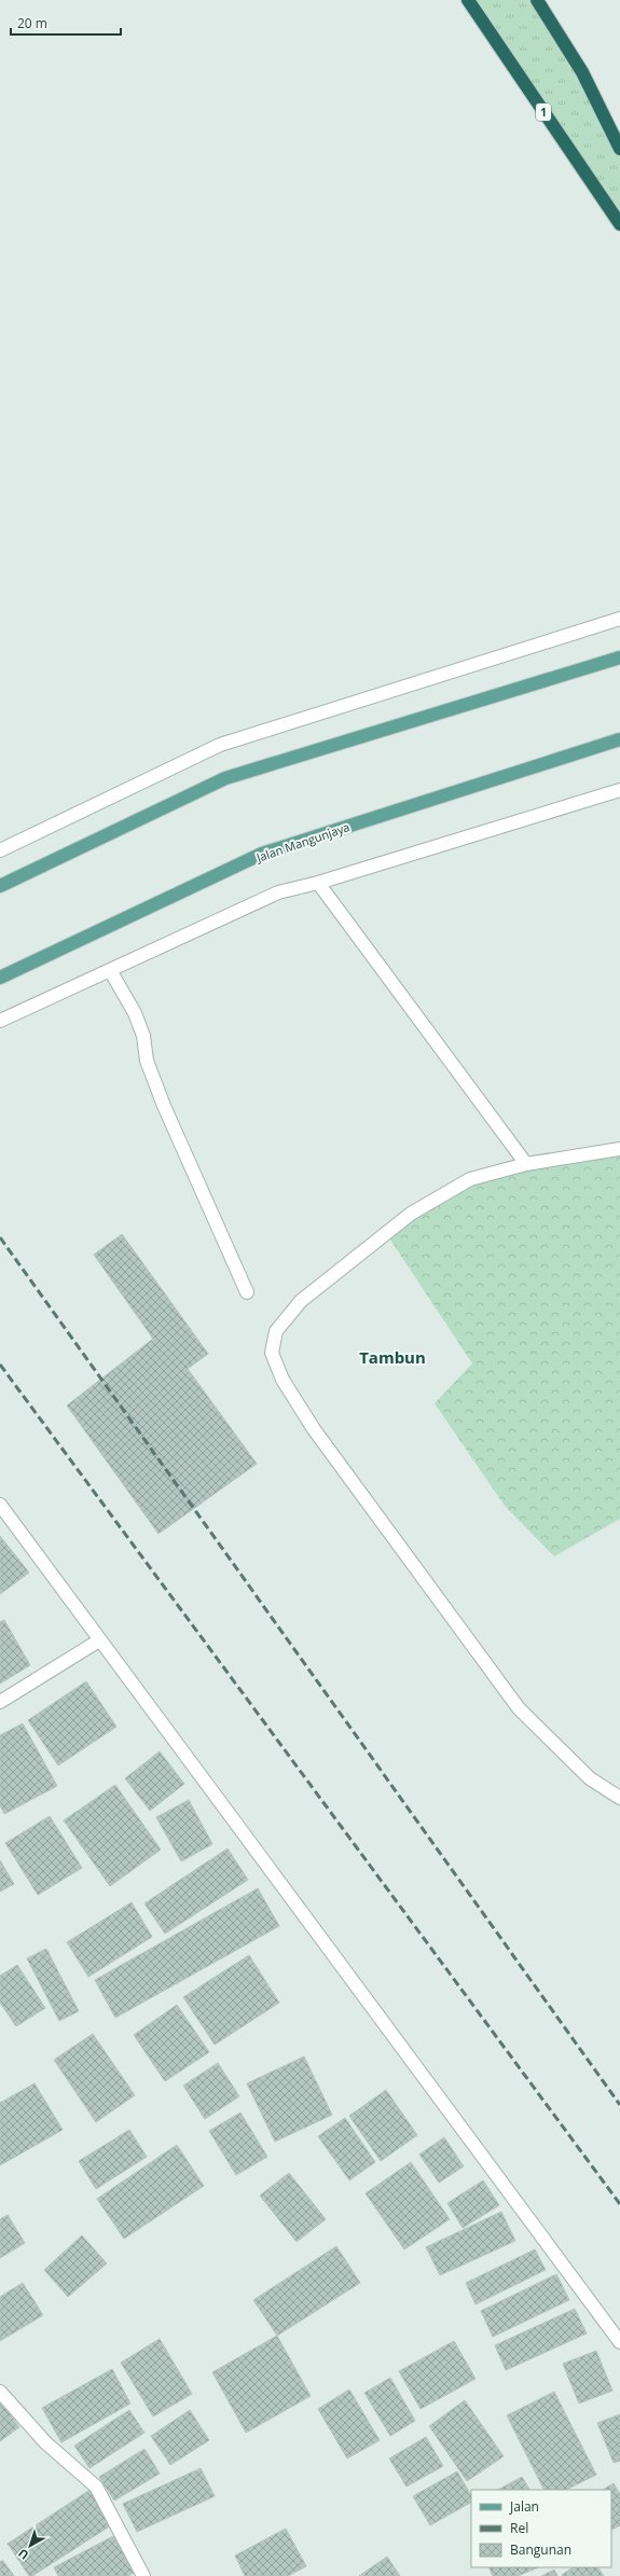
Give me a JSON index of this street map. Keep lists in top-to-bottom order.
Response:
{
  "streets": {
    "highway": ["1"],
    "main road": ["Jalan Mangunjaya"]
  },
  "districts": ["Tambun"],
  "legend": ["Jalan", "Rel", "Bangunan"],
  "scale_bar": "20 m",
  "north": "bottom left"
}
